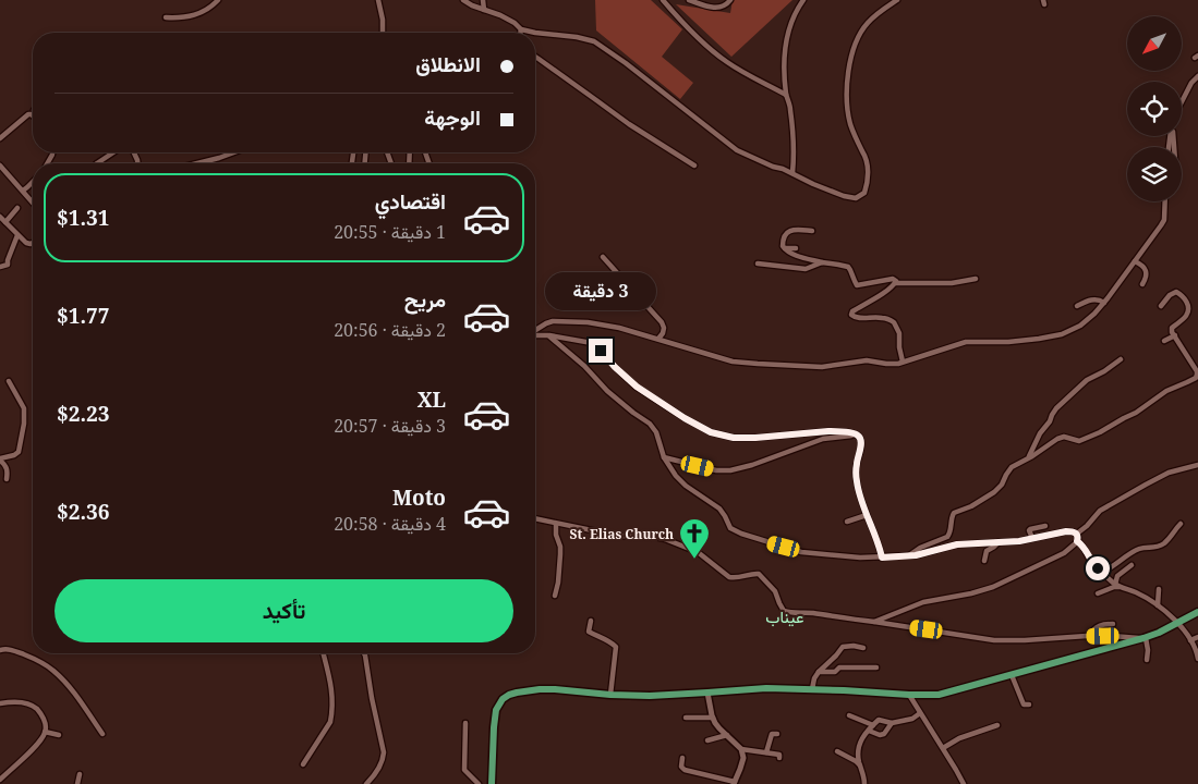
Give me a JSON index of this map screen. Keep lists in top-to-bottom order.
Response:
{
  "districts": ["عيناب"],
  "places": {
    "church": ["St. Elias Church"]
  },
  "north": "bottom left",
  "page": {
    "banner": ["الانطلاق", "الوجهة"],
    "list": [
      {
        "name": "اقتصادي",
        "note": "1 دقيقة · 20:55",
        "value": "$1.31"
      },
      {
        "name": "مريح",
        "note": "2 دقيقة · 20:56",
        "value": "$1.77"
      },
      {
        "name": "XL",
        "note": "3 دقيقة · 20:57",
        "value": "$2.23"
      },
      {
        "name": "Moto",
        "note": "4 دقيقة · 20:58",
        "value": "$2.36"
      }
    ],
    "bubble": "3 دقيقة",
    "buttons": "تأكيد"
  }
}
